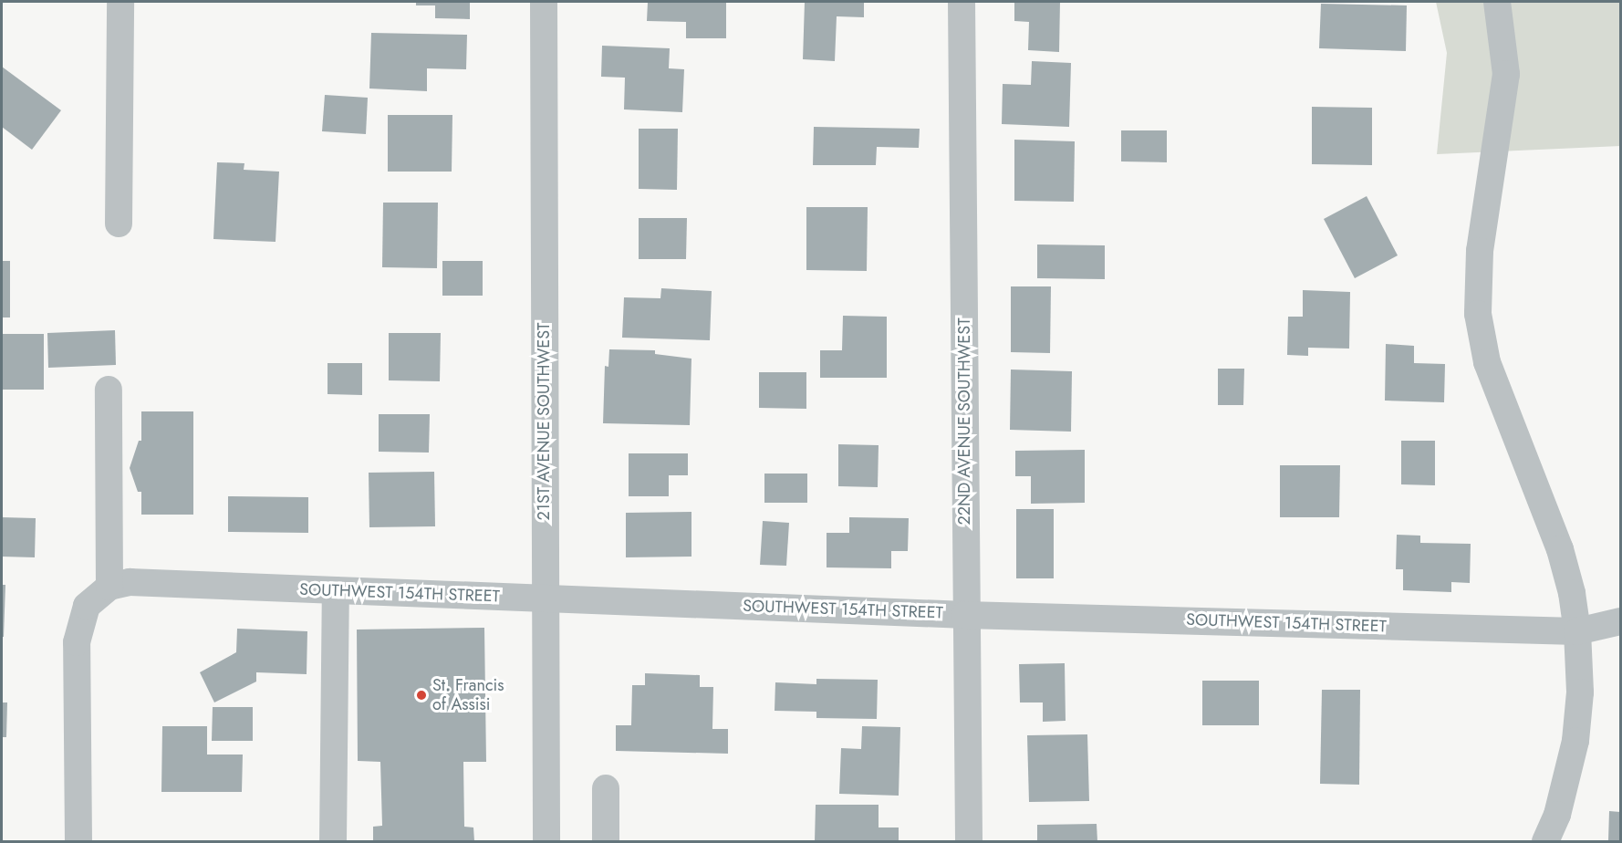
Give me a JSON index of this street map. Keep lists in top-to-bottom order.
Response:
{
  "streets": {
    "street": ["21ST AVENUE SOUTHWEST", "22ND AVENUE SOUTHWEST", "SOUTHWEST 154TH STREET"]
  },
  "crossings": [
    ["21ST AVENUE SOUTHWEST", "SOUTHWEST 154TH STREET"],
    ["22ND AVENUE SOUTHWEST", "SOUTHWEST 154TH STREET"]
  ],
  "places": ["St. Francis of Assisi"]
}
